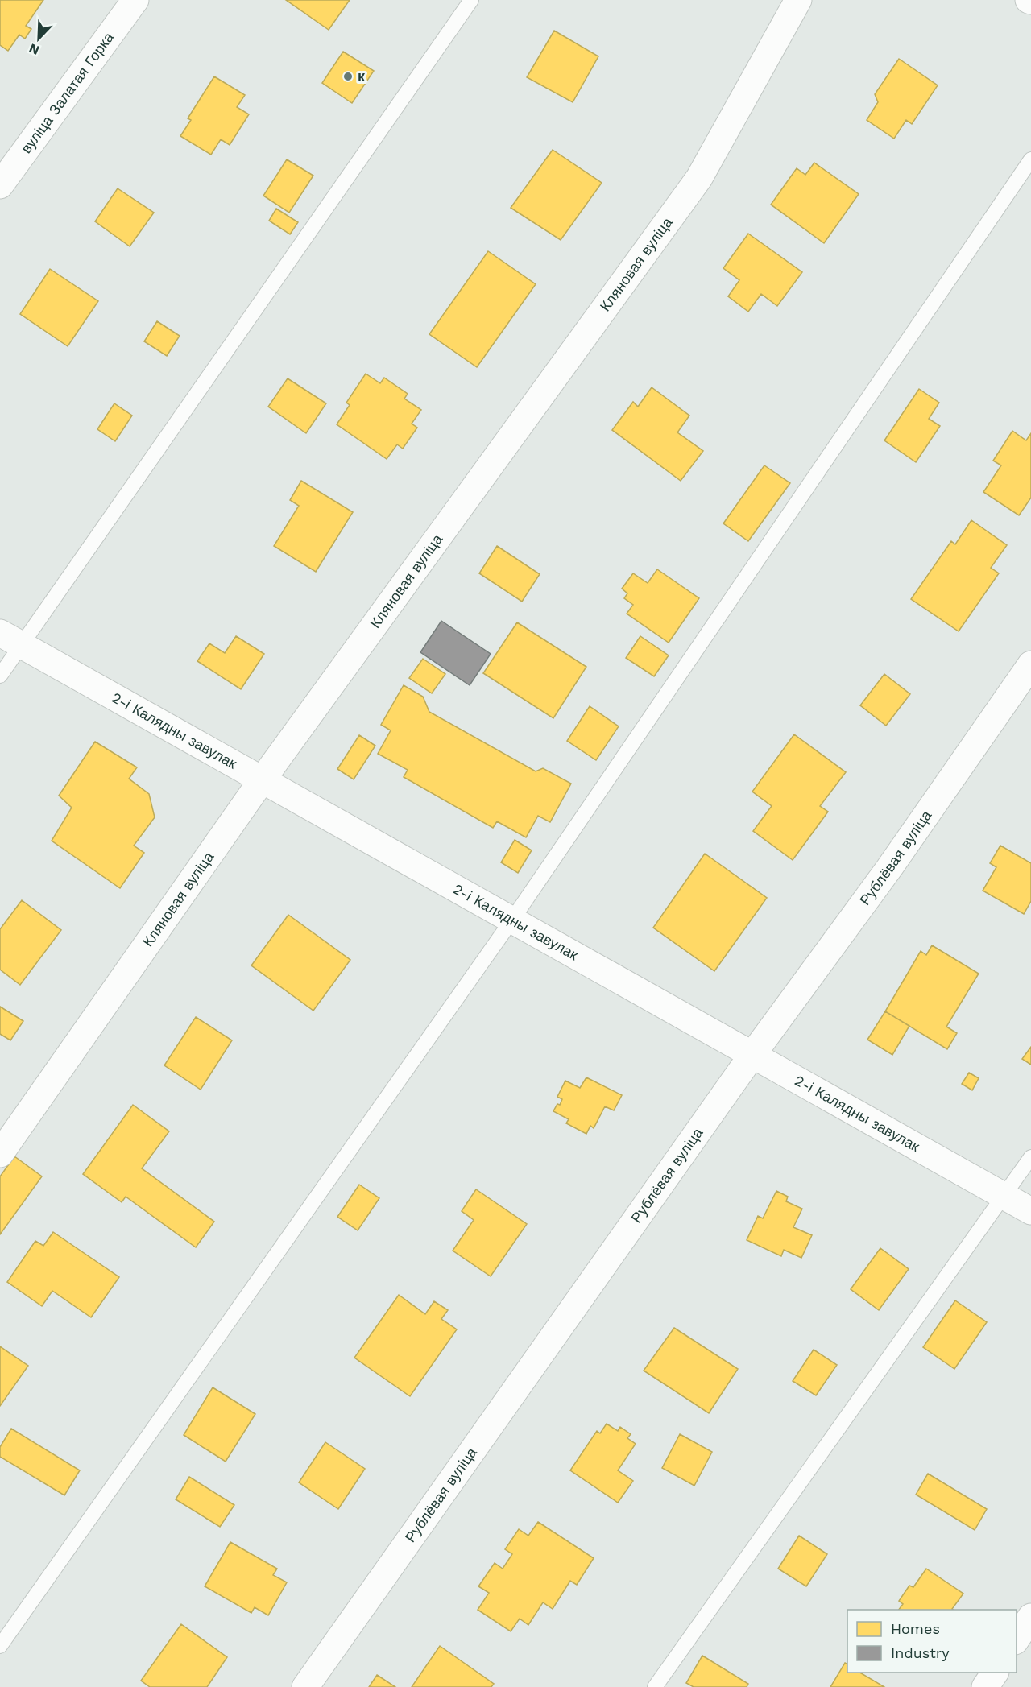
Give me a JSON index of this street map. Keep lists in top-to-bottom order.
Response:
{
  "streets": {
    "street": [
      "вуліца Залатая Горка",
      "Кляновая вуліца",
      "2-і Калядны завулак",
      "Рублёвая вуліца"
    ]
  },
  "crossings": [
    ["Кляновая вуліца", "2-і Калядны завулак"],
    ["2-і Калядны завулак", "Рублёвая вуліца"]
  ],
  "places": ["к"],
  "legend": ["Homes", "Industry"],
  "north": "bottom left"
}
